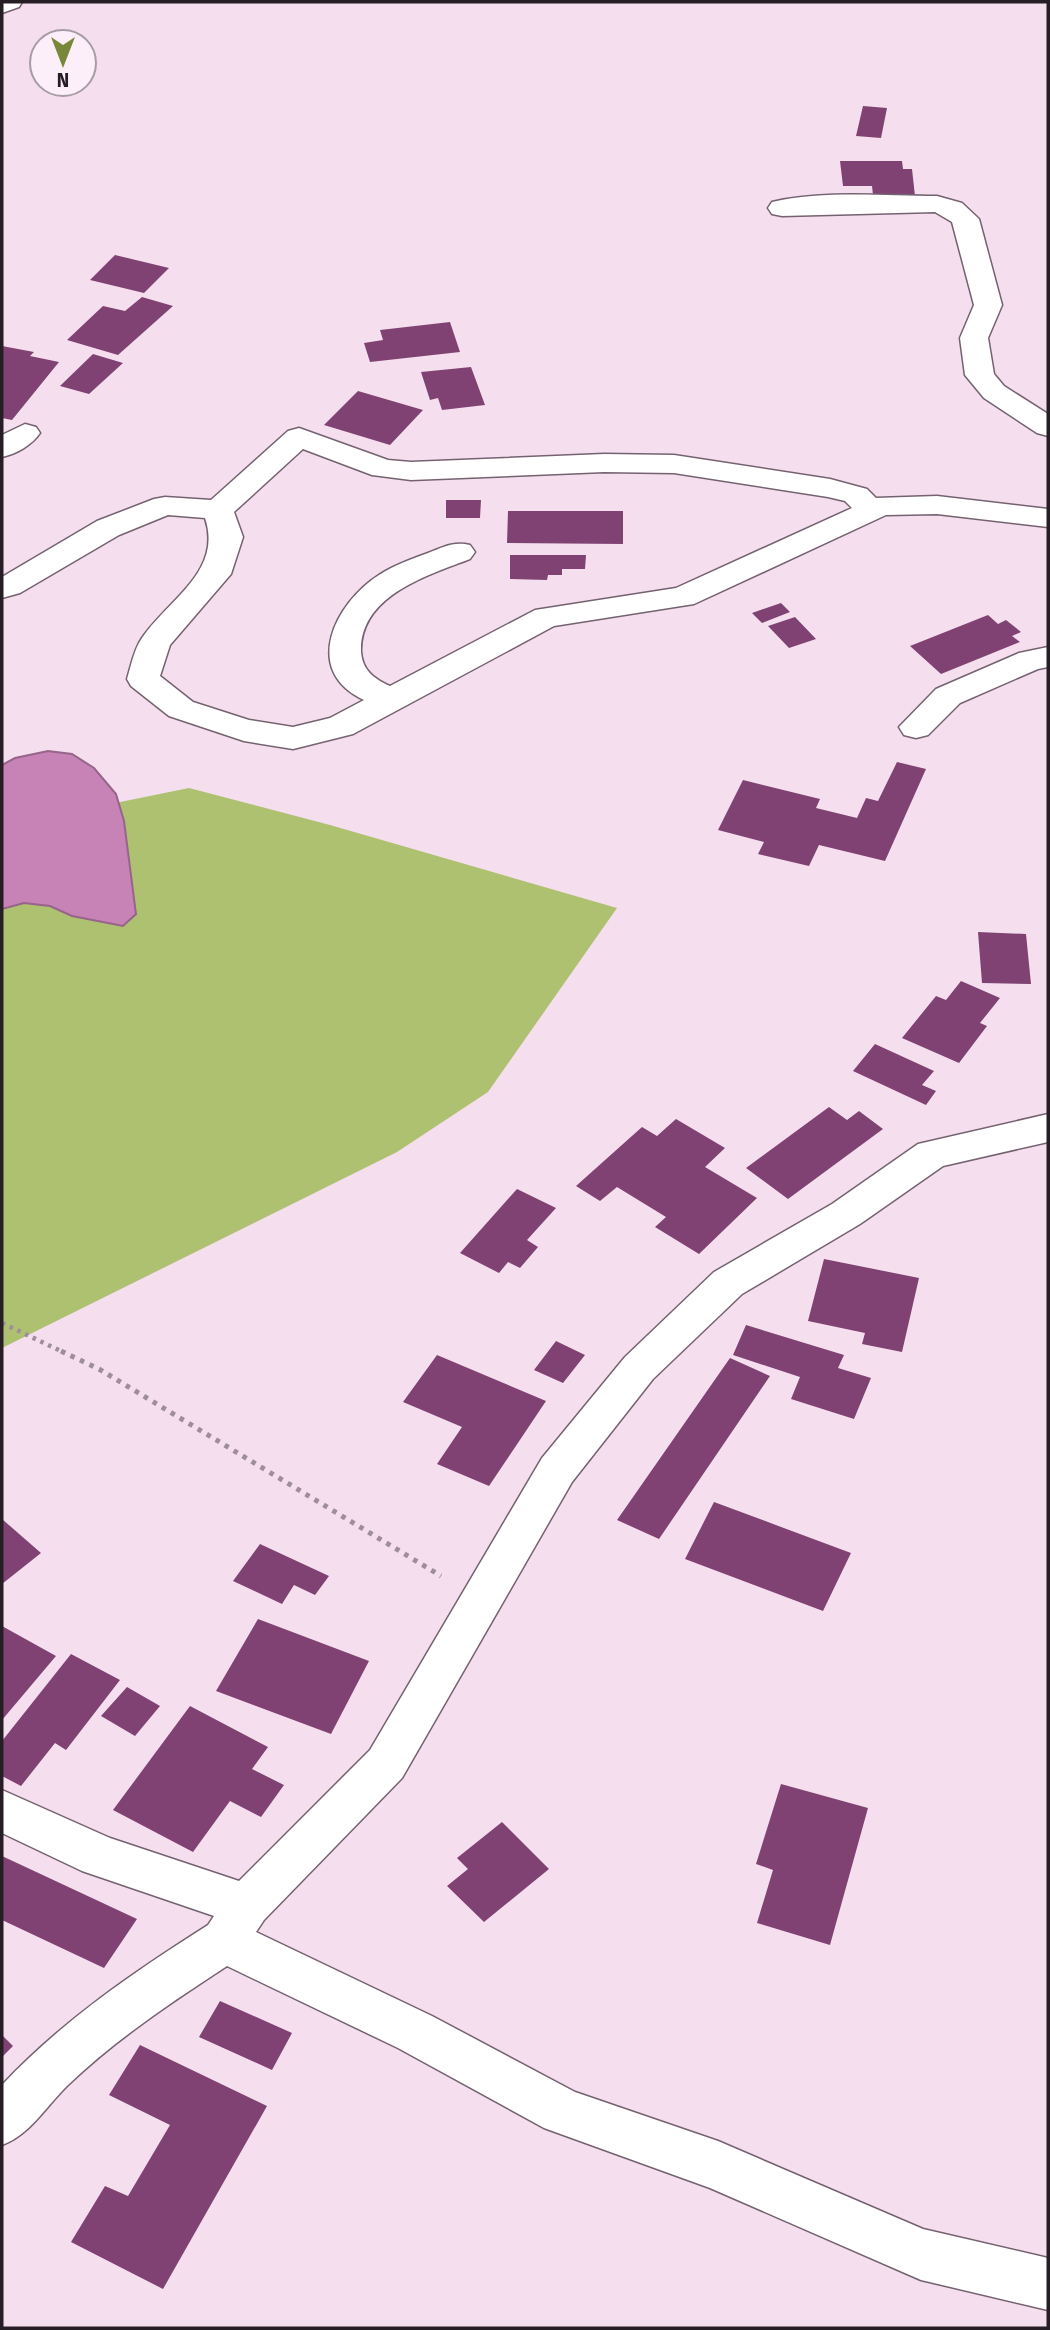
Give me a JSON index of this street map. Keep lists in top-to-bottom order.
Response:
{
  "north": "bottom"
}
